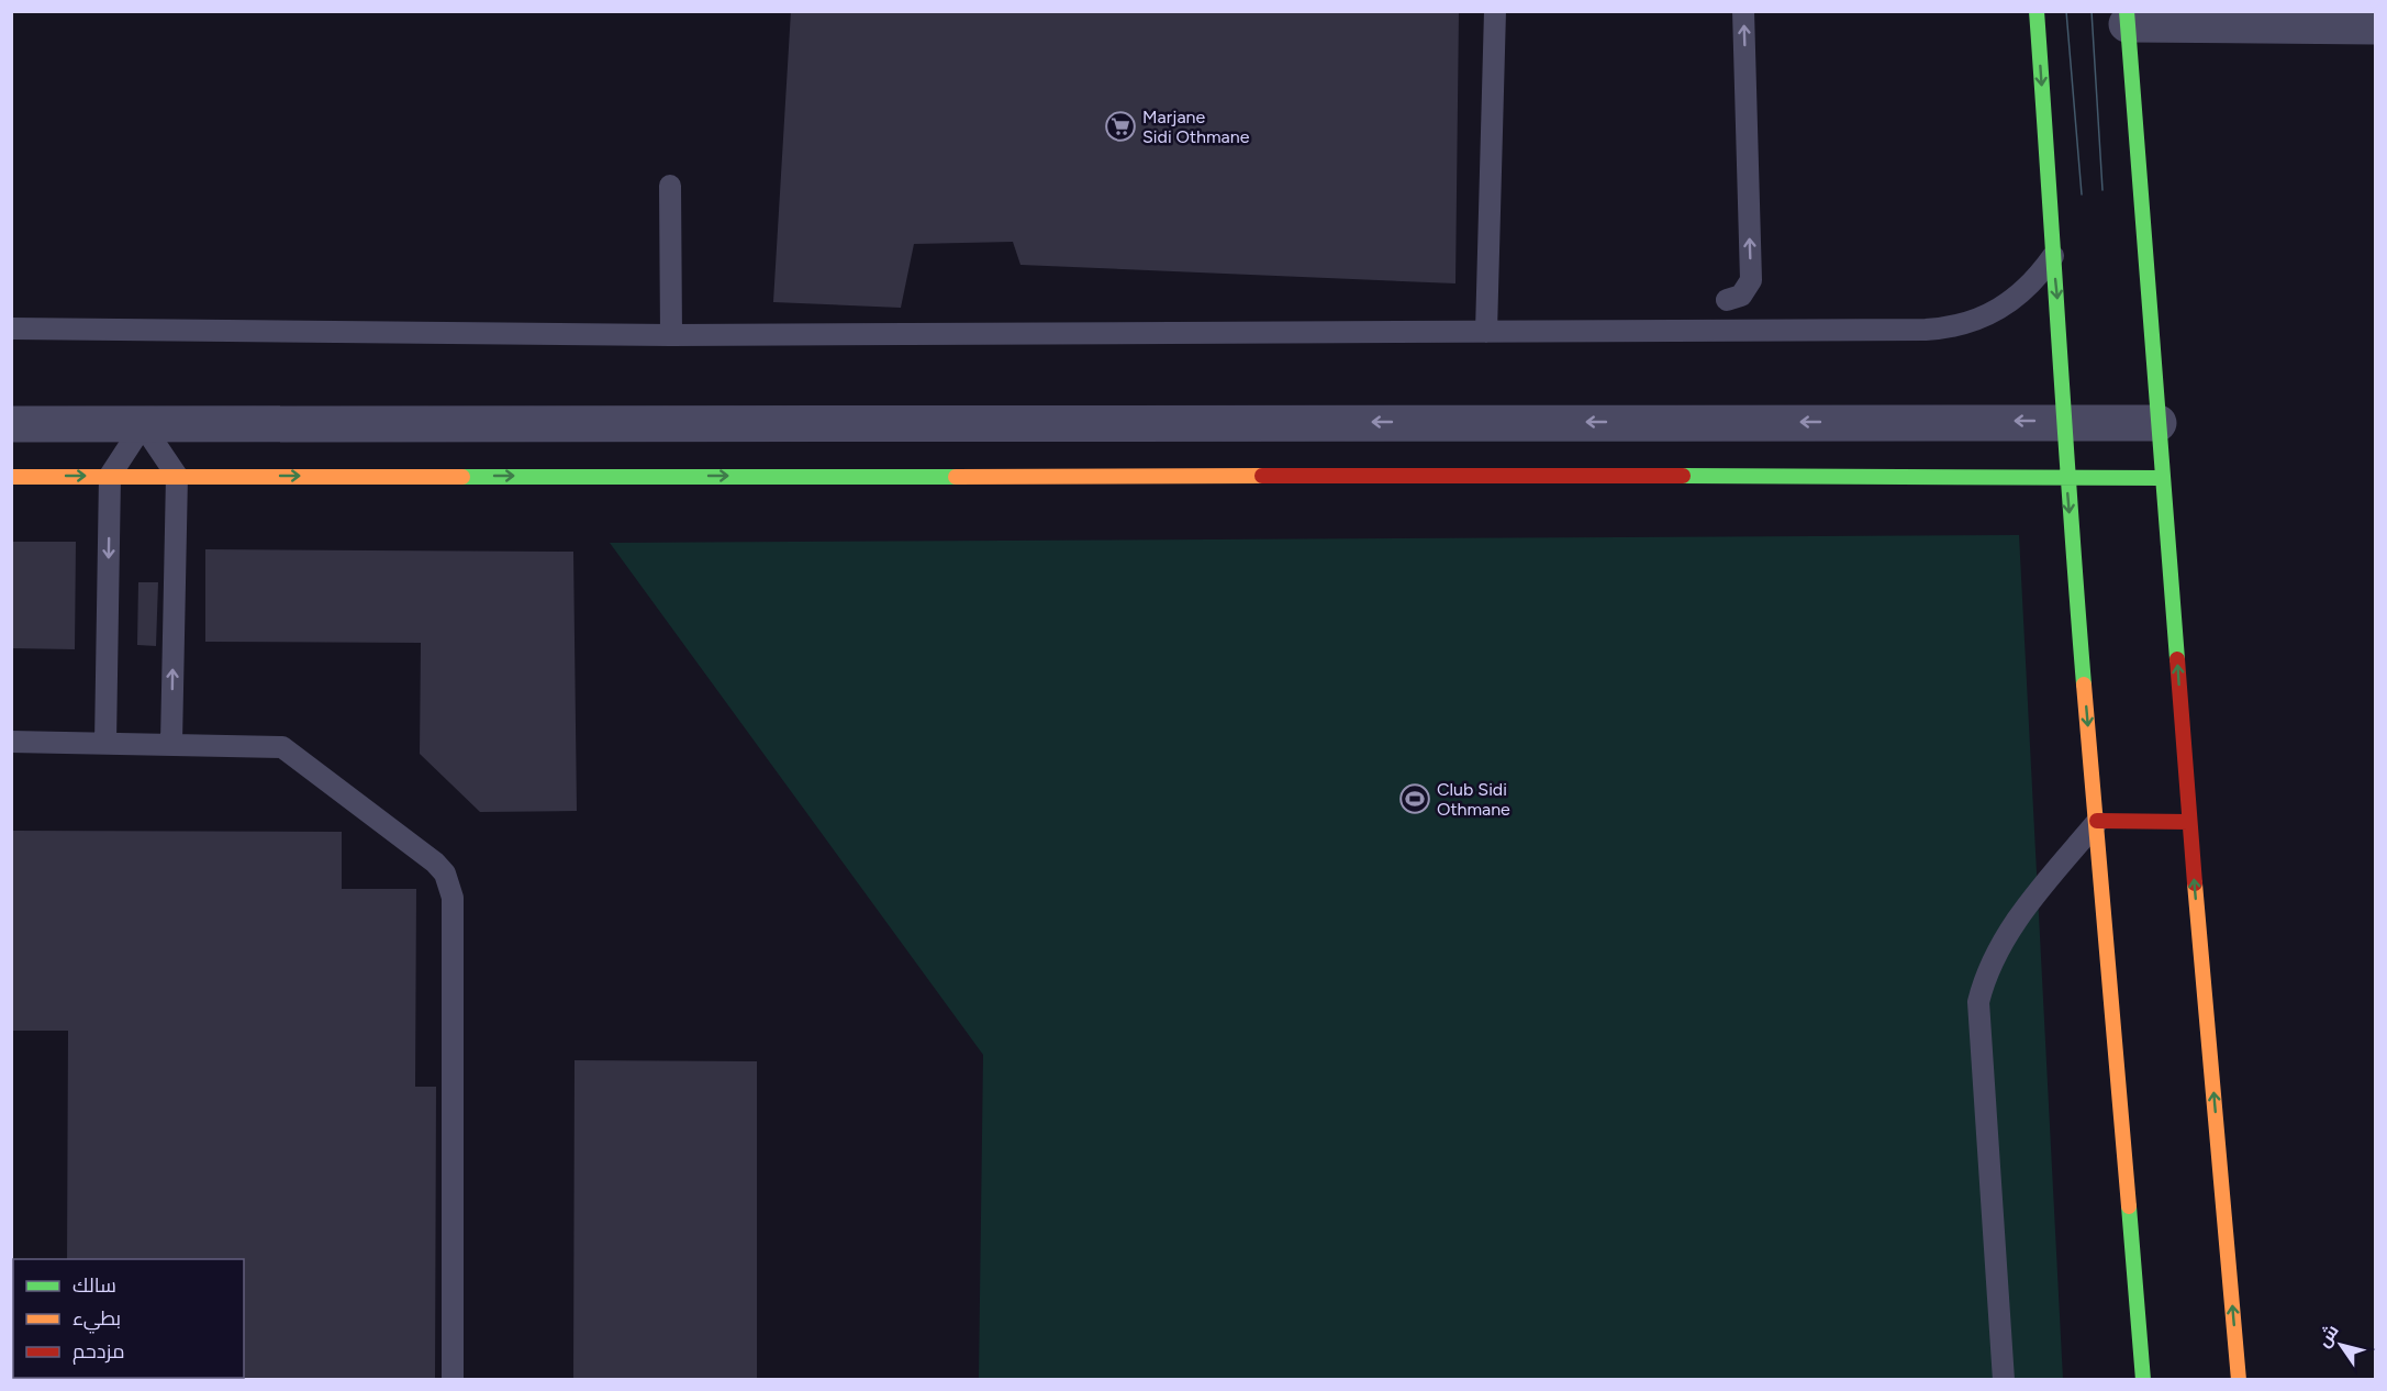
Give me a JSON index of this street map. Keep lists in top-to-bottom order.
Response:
{
  "places": {
    "supermarket": ["Marjane Sidi Othmane"],
    "sports": ["Club Sidi Othmane"]
  },
  "legend": ["سالك", "بطيء", "مزدحم"],
  "north": "top left"
}
